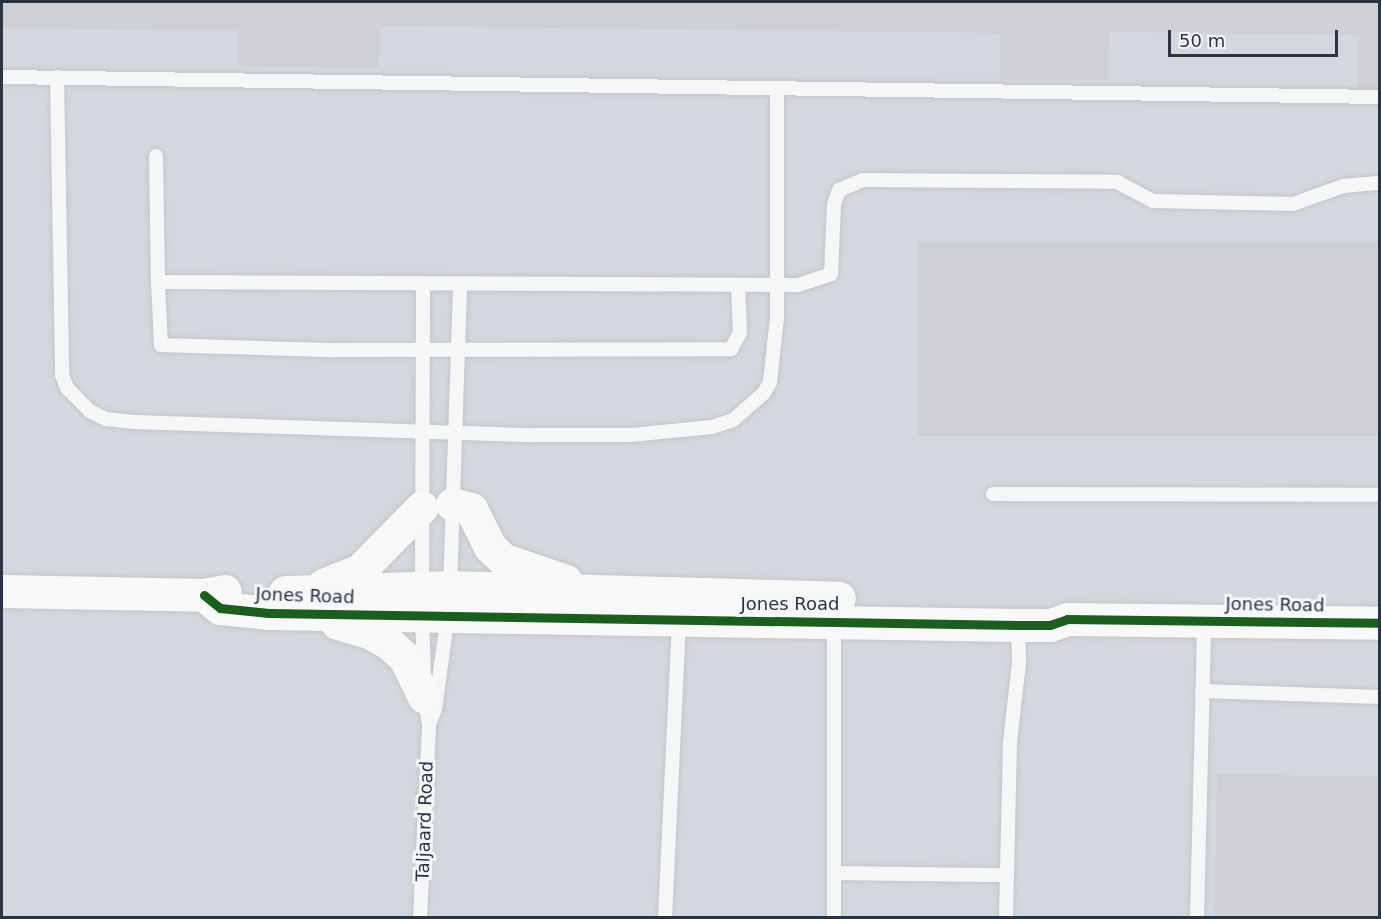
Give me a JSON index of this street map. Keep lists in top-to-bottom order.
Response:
{
  "streets": {
    "street": ["Jones Road"],
    "lane": ["Taljaard Road"]
  },
  "scale_bar": "50 m"
}
